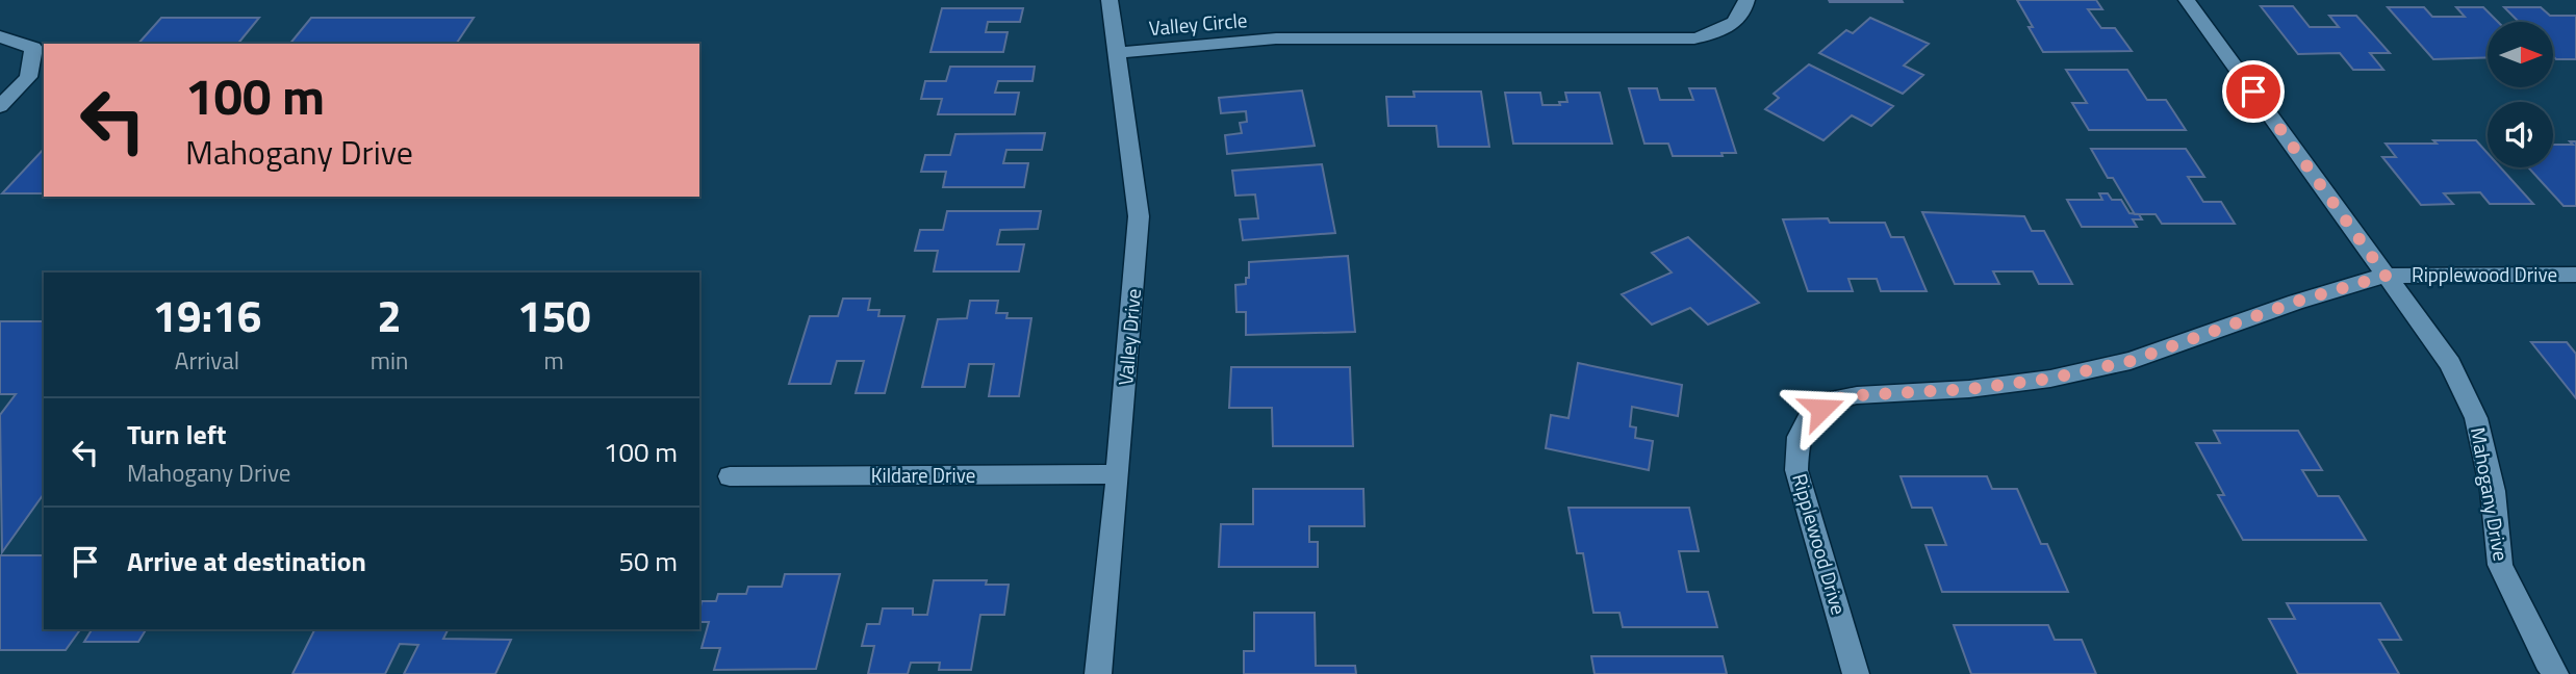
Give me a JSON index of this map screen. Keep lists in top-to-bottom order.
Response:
{
  "streets": {
    "street": [
      "Valley Circle",
      "Ripplewood Drive",
      "Valley Drive",
      "Kildare Drive",
      "Mahogany Drive"
    ]
  },
  "crossings": [
    ["Valley Circle", "Valley Drive"],
    ["Ripplewood Drive", "Mahogany Drive"],
    ["Valley Drive", "Kildare Drive"]
  ],
  "north": "right",
  "page": {
    "turn": ["100 m", "Mahogany Drive"],
    "eta": [
      "19:16",
      "Arrival",
      "2",
      "min",
      "150",
      "m"
    ],
    "list": [
      {
        "name": "Turn left",
        "note": "Mahogany Drive",
        "value": "100 m"
      },
      {
        "name": "Arrive at destination",
        "value": "50 m"
      }
    ]
  }
}
